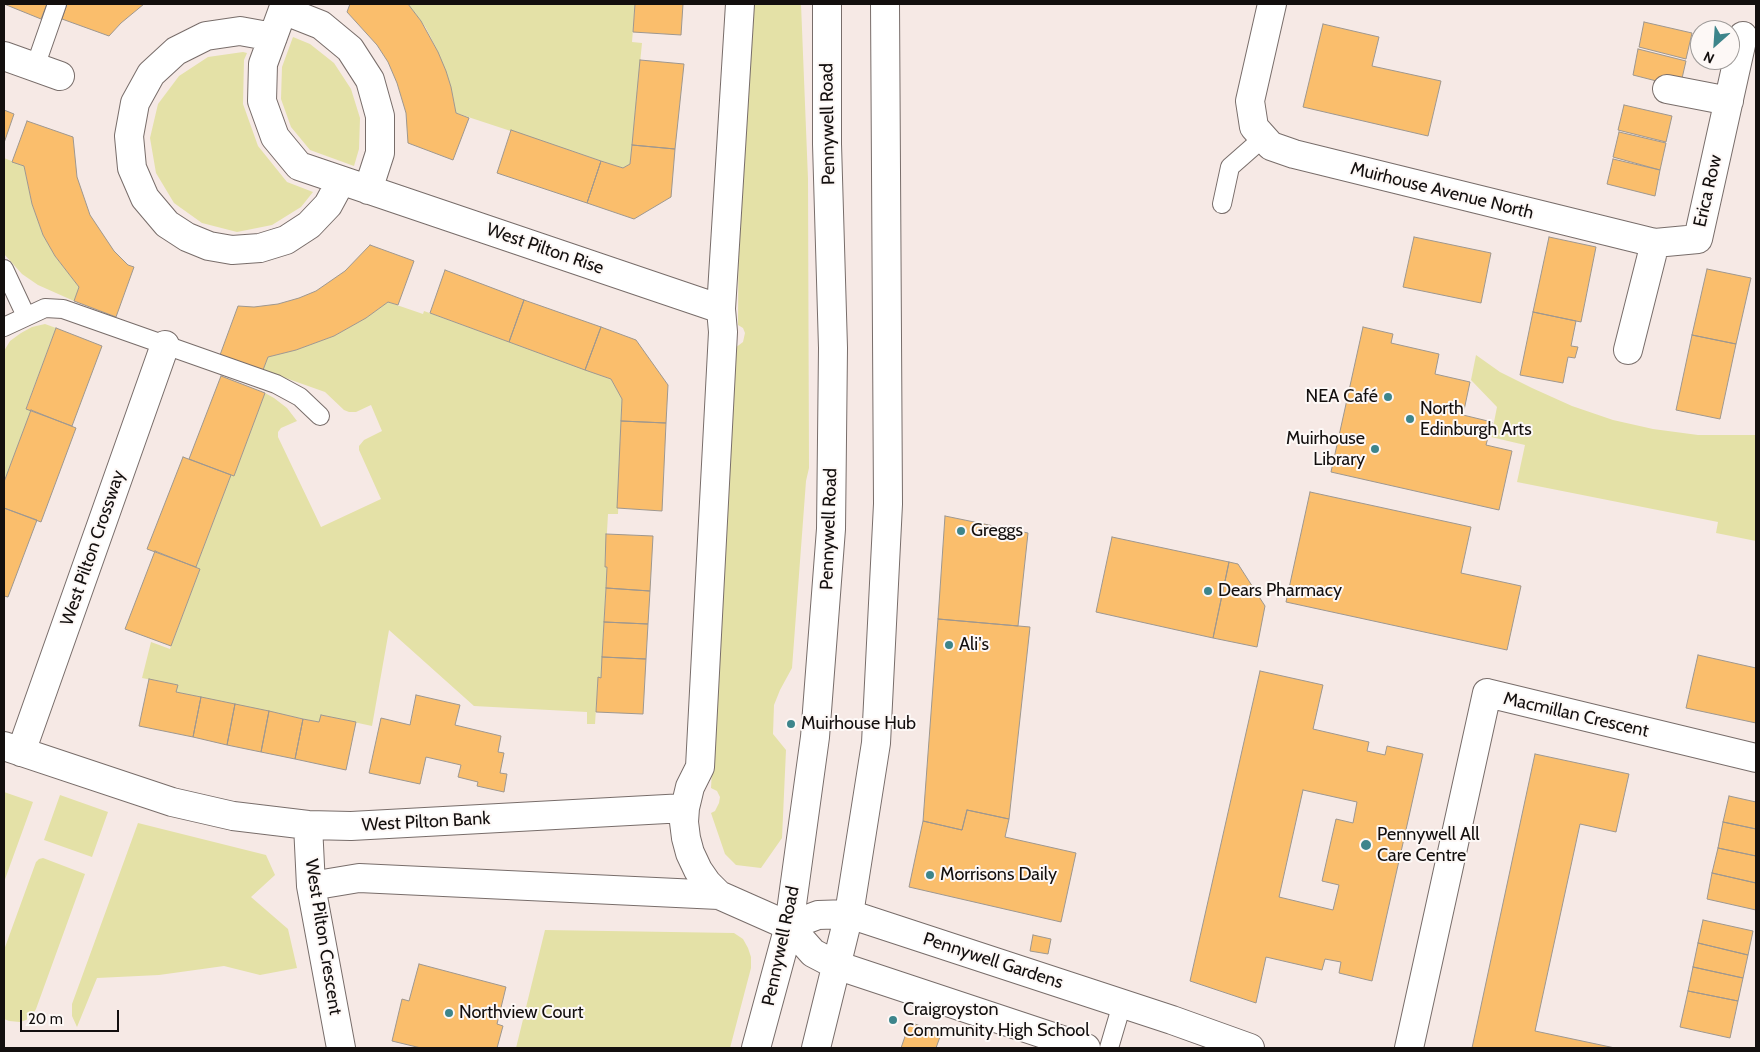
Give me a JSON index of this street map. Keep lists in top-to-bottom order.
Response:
{
  "streets": {
    "street": [
      "Pennywell Road",
      "Muirhouse Avenue North",
      "Erica Row",
      "West Pilton Rise",
      "West Pilton Crossway",
      "Macmillan Crescent",
      "West Pilton Bank",
      "West Pilton Crescent",
      "Pennywell Gardens"
    ]
  },
  "crossings": [
    ["Muirhouse Avenue North", "Erica Row"],
    ["West Pilton Crossway", "West Pilton Bank"],
    ["West Pilton Bank", "West Pilton Crescent"]
  ],
  "places": [
    "NEA Café",
    "North Edinburgh Arts",
    "Muirhouse Library",
    "Greggs",
    "Dears Pharmacy",
    "Ali's",
    "Muirhouse Hub",
    "Pennywell All Care Centre",
    "Morrisons Daily",
    "Northview Court",
    "Craigroyston Community High School"
  ],
  "scale_bar": "20 m",
  "north": "bottom left"
}
